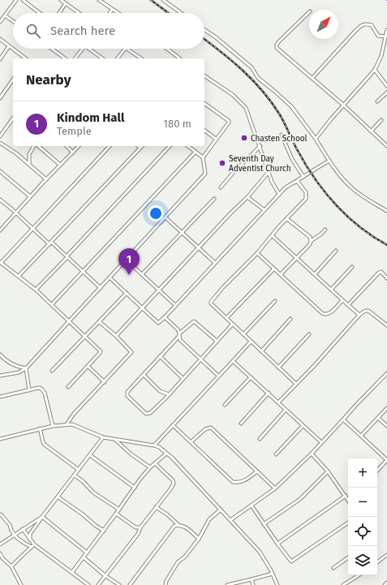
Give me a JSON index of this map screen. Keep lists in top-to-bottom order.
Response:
{
  "places": ["Chasten School", "Seventh Day Adventist Church"],
  "north": "top right",
  "page": {
    "search": "Search here",
    "heading": "Nearby",
    "list": [
      {
        "mark": "1",
        "name": "Kindom Hall",
        "note": "Temple",
        "value": "180 m"
      }
    ],
    "pins": "1",
    "map_buttons": ["+", "−"]
  }
}
